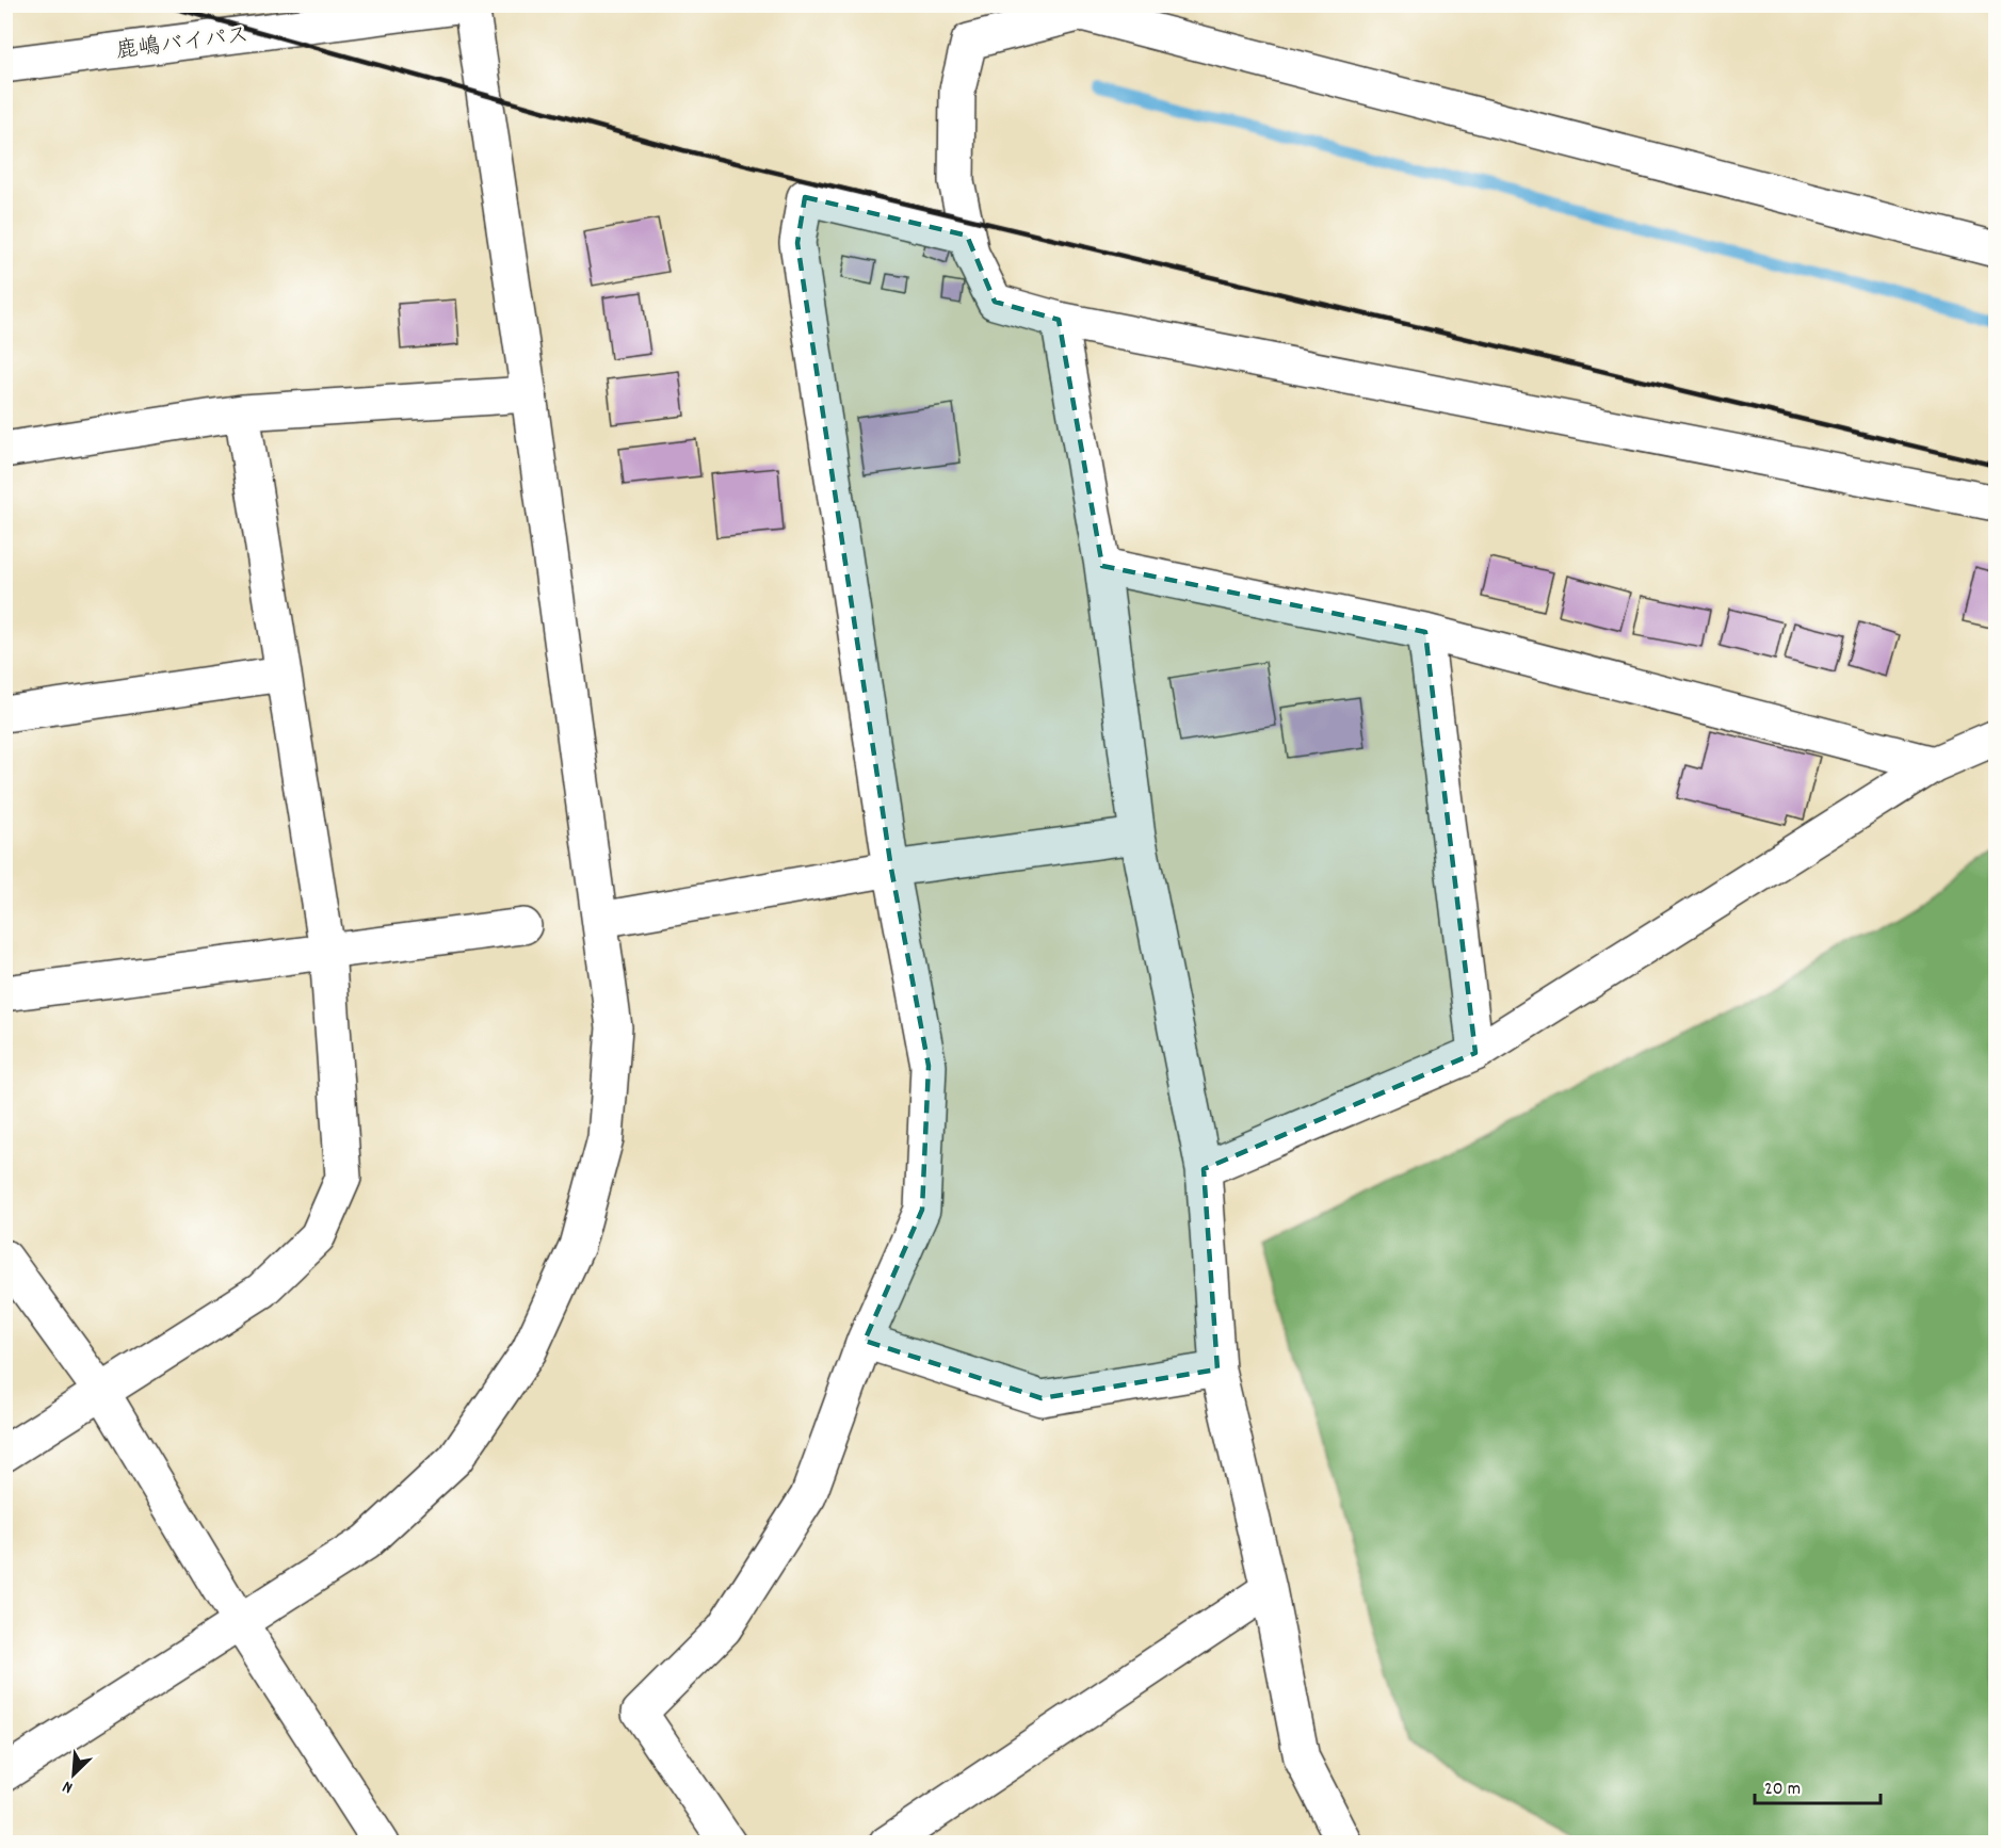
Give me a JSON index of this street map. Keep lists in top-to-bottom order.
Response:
{
  "streets": {
    "main road": ["鹿嶋バイパス"]
  },
  "scale_bar": "20 m",
  "north": "bottom left"
}
